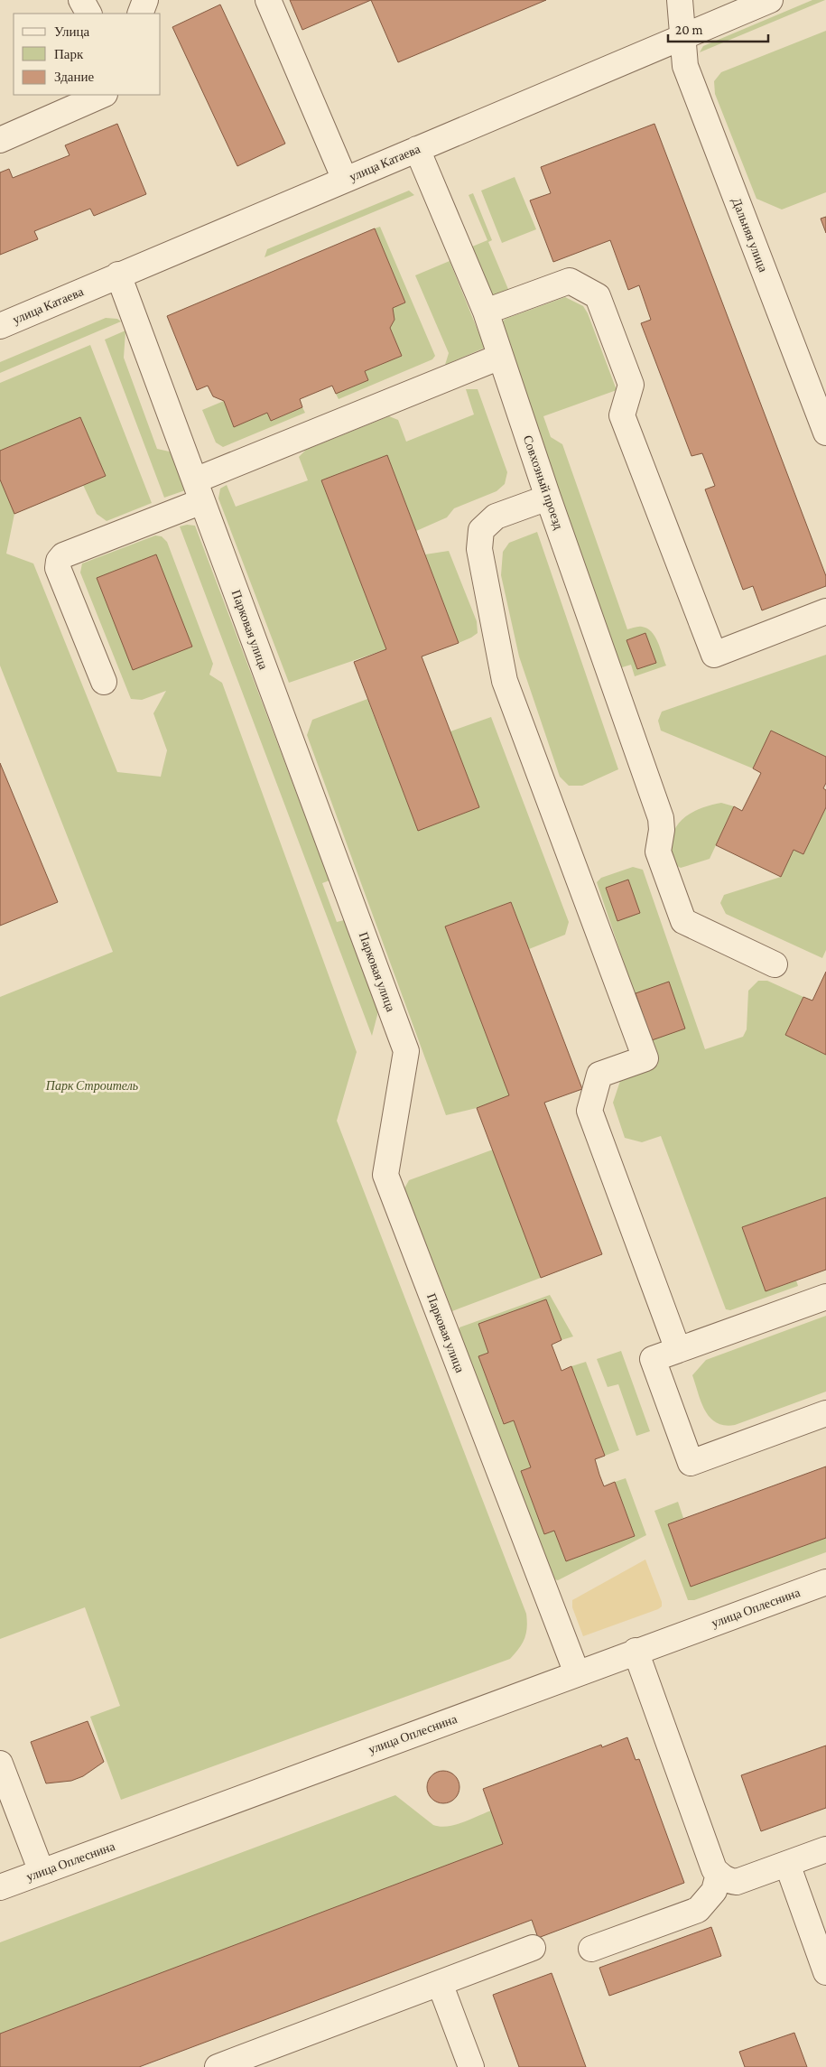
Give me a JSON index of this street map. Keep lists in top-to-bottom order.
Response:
{
  "streets": {
    "street": [
      "улица Катаева",
      "Дальняя улица",
      "Совхозный проезд",
      "Парковая улица",
      "улица Оплеснина"
    ]
  },
  "crossings": [
    ["улица Катаева", "Дальняя улица"],
    ["улица Катаева", "Совхозный проезд"],
    ["улица Катаева", "Парковая улица"],
    ["Парковая улица", "улица Оплеснина"]
  ],
  "parks": ["Парк Строитель"],
  "legend": ["Улица", "Парк", "Здание"],
  "scale_bar": "20 m"
}
